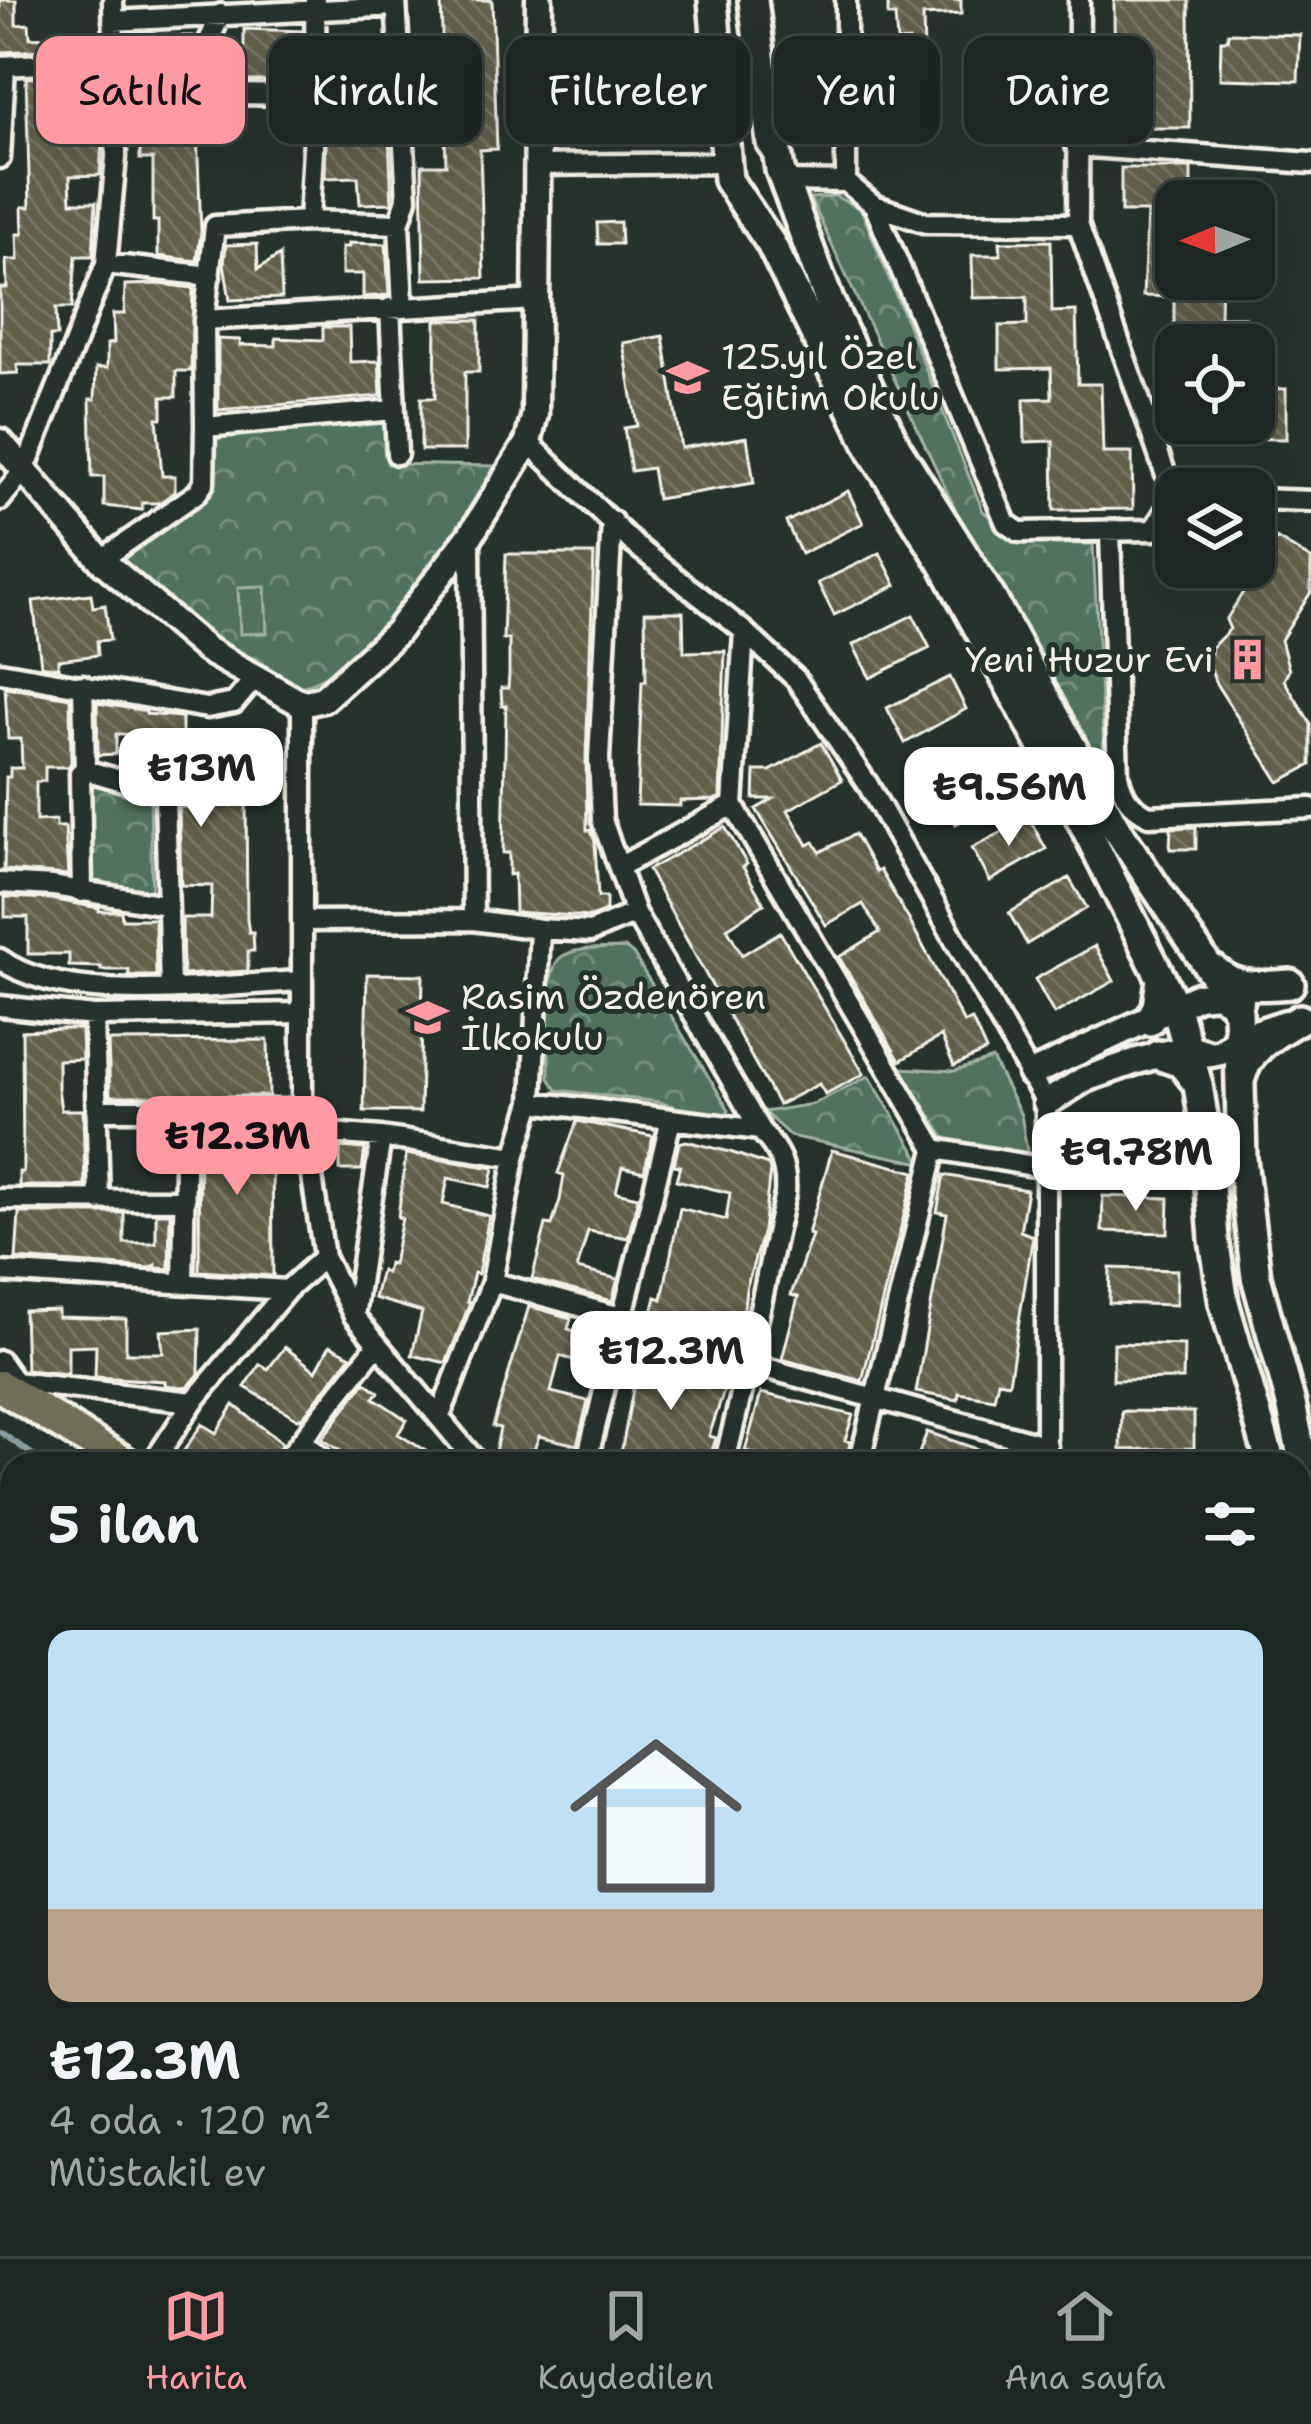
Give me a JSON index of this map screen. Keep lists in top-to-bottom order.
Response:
{
  "places": {
    "school or university": ["125.yıl Özel Eğitim Okulu", "Rasim Özdenören İlkokulu"],
    "building": ["Yeni Huzur Evi"]
  },
  "north": "left",
  "page": {
    "chip": [
      "Satılık",
      "Kiralık",
      "Filtreler",
      "Yeni",
      "Daire"
    ],
    "price": [
      "₺13M",
      "₺9.56M",
      "₺12.3M",
      "₺9.78M",
      "₺12.3M"
    ],
    "heading": "5 ilan",
    "list": [
      {
        "name": "₺12.3M",
        "note": "4 oda · 120 m² · Müstakil ev"
      }
    ],
    "tabs": ["Harita", "Kaydedilen", "Ana sayfa"]
  }
}
